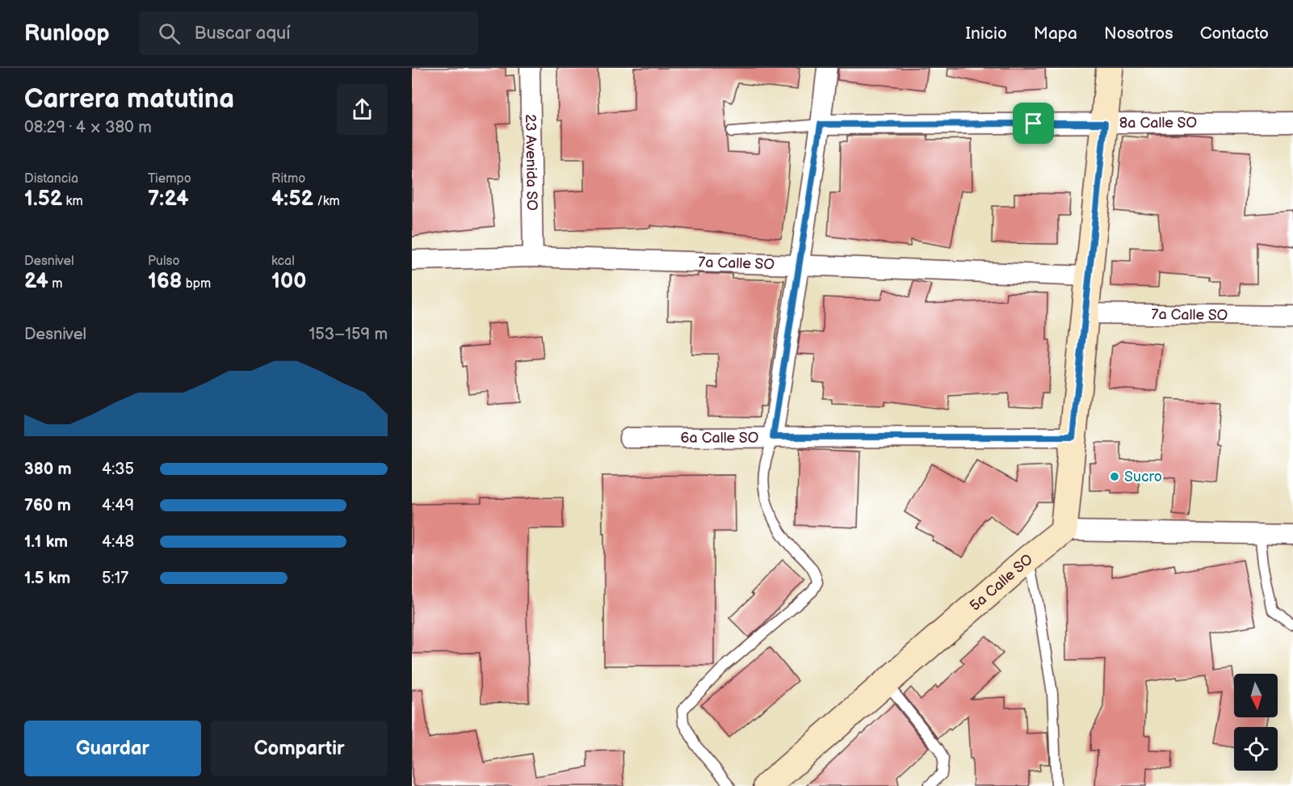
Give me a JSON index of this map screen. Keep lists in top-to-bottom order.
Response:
{
  "streets": {
    "street": [
      "8a Calle SO",
      "23 Avenida SO",
      "7a Calle SO",
      "6a Calle SO",
      "5a Calle SO"
    ]
  },
  "crossings": [
    ["23 Avenida SO", "7a Calle SO"]
  ],
  "places": ["Sucro"],
  "north": "bottom",
  "page": {
    "header": "Runloop",
    "search": "Buscar aquí",
    "nav": [
      "Inicio",
      "Mapa",
      "Nosotros",
      "Contacto"
    ],
    "heading": ["Carrera matutina", "08:29 · 4 × 380 m"],
    "stats": [
      ["Distancia", "1.52 km"],
      ["Tiempo", "7:24"],
      ["Ritmo", "4:52 /km"],
      ["Desnivel", "24 m"],
      ["Pulso", "168 bpm"],
      ["kcal", "100"]
    ],
    "chart": ["Desnivel", "153–159 m"],
    "list": [
      {
        "name": "380 m",
        "note": "4:35"
      },
      {
        "name": "760 m",
        "note": "4:49"
      },
      {
        "name": "1.1 km",
        "note": "4:48"
      },
      {
        "name": "1.5 km",
        "note": "5:17"
      }
    ],
    "buttons": ["Guardar", "Compartir"]
  }
}
